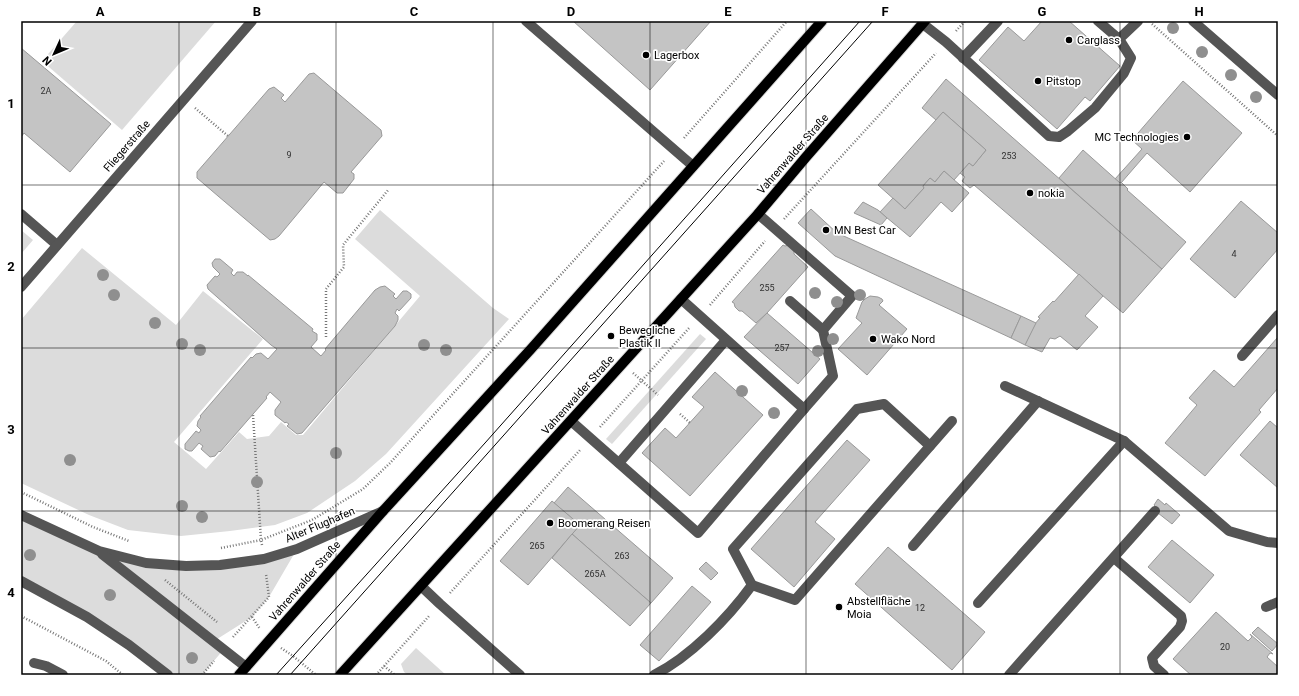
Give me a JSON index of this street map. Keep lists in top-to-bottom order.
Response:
{
  "streets": {
    "main road": ["Vahrenwalder Straße"],
    "street": ["Fliegerstraße", "Alter Flughafen"]
  },
  "crossings": [
    ["Vahrenwalder Straße", "Alter Flughafen"]
  ],
  "places": [
    "Carglass",
    "Lagerbox",
    "Pitstop",
    "MC Technologies",
    "nokia",
    "MN Best Car",
    "Bewegliche Plastik II",
    "Wako Nord",
    "Boomerang Reisen",
    "Abstellfläche Moia"
  ],
  "house_numbers": [
    "2A",
    "9",
    "253",
    "4",
    "255",
    "257",
    "265",
    "263",
    "265A",
    "12",
    "20"
  ],
  "north": "bottom left",
  "grid": {
    "columns": [
      "A",
      "B",
      "C",
      "D",
      "E",
      "F",
      "G",
      "H"
    ],
    "rows": [
      "1",
      "2",
      "3",
      "4"
    ]
  }
}
